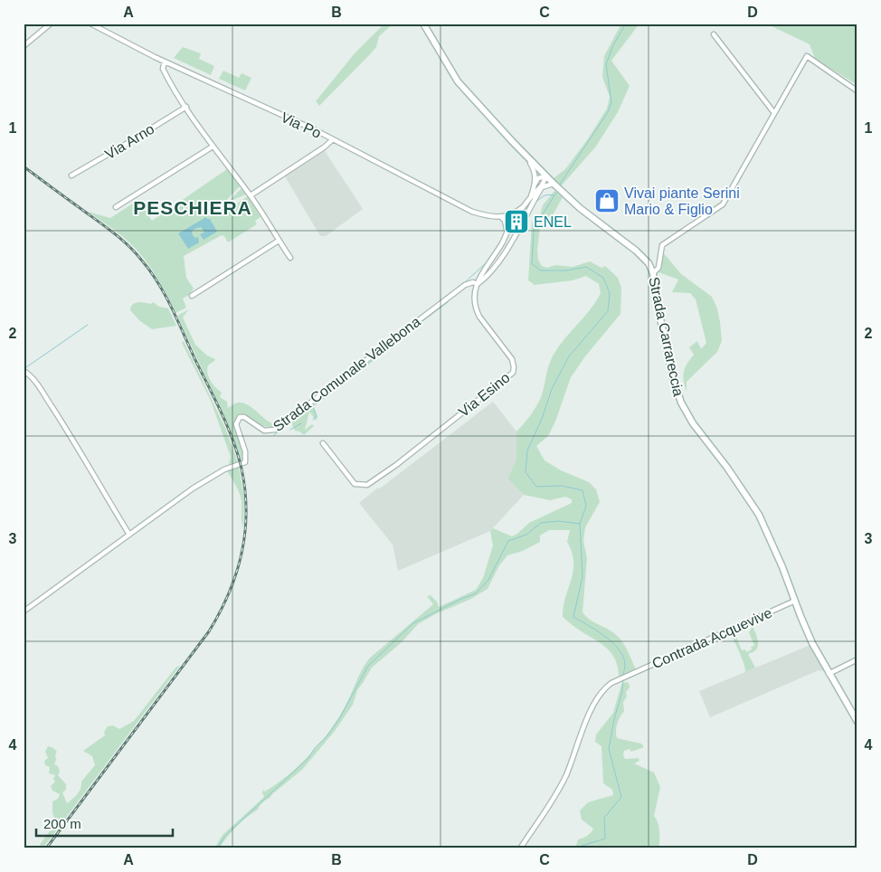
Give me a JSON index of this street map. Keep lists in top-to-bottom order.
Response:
{
  "streets": {
    "main road": ["Strada Carrareccia"],
    "street": [
      "Via Po",
      "Via Arno",
      "Strada Comunale Vallebona",
      "Via Esino",
      "Contrada Acquevive"
    ]
  },
  "crossings": [
    ["Strada Carrareccia", "Contrada Acquevive"],
    ["Strada Comunale Vallebona", "Via Esino"]
  ],
  "districts": ["PESCHIERA"],
  "places": {
    "shop": ["Vivai piante Serini Mario & Figlio"],
    "building": ["ENEL"]
  },
  "scale_bar": "200 m",
  "grid": {
    "columns": [
      "A",
      "B",
      "C",
      "D"
    ],
    "rows": [
      "1",
      "2",
      "3",
      "4"
    ]
  }
}
